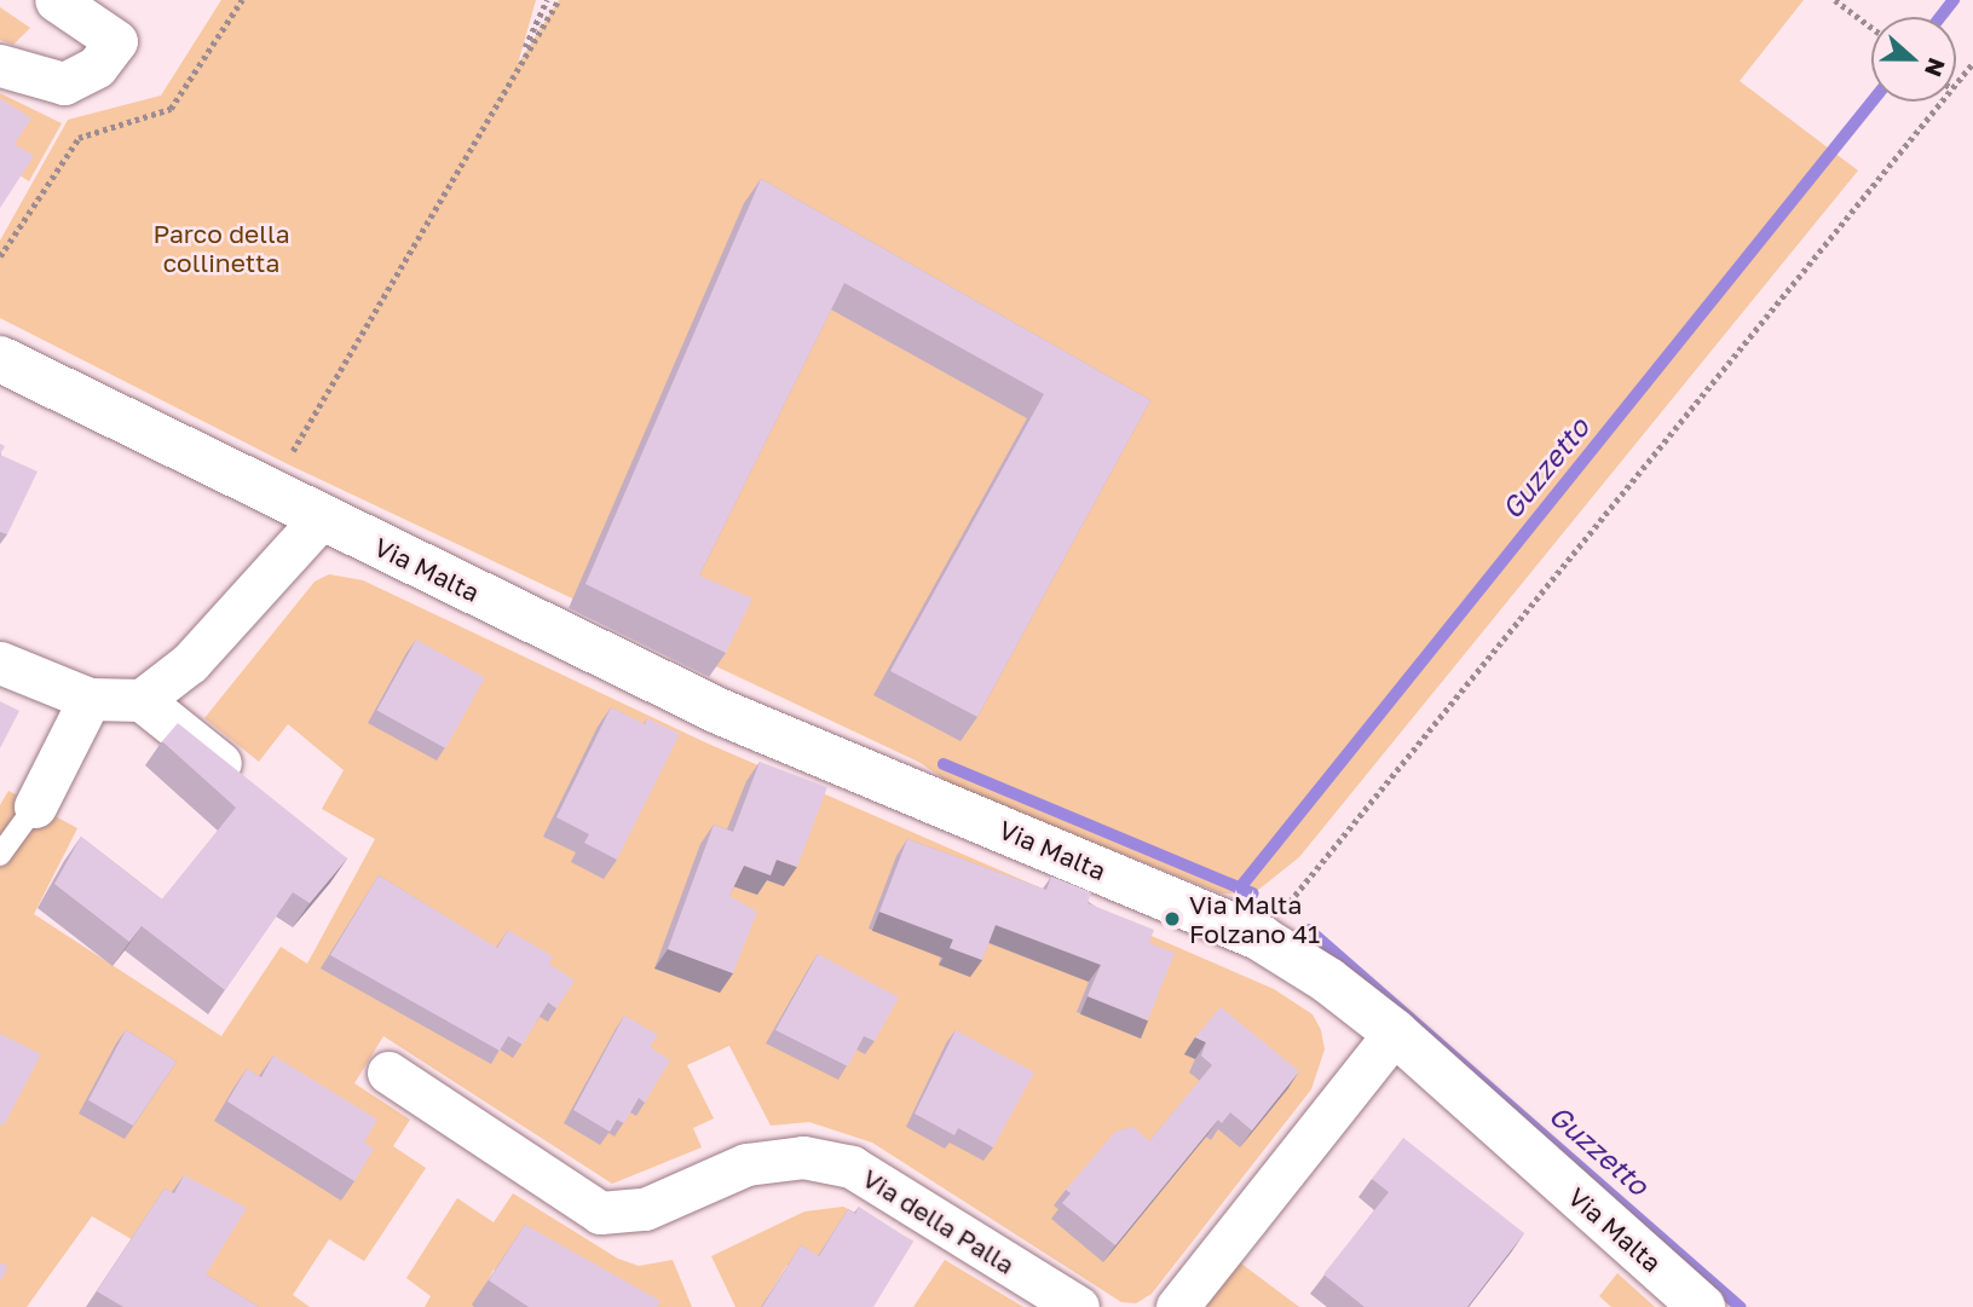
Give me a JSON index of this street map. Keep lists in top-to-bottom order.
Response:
{
  "streets": {
    "street": ["Via Malta", "Via della Palla"]
  },
  "water": ["Guzzetto"],
  "parks": ["Parco della collinetta"],
  "places": ["Via Malta Folzano 41"],
  "north": "right"
}
